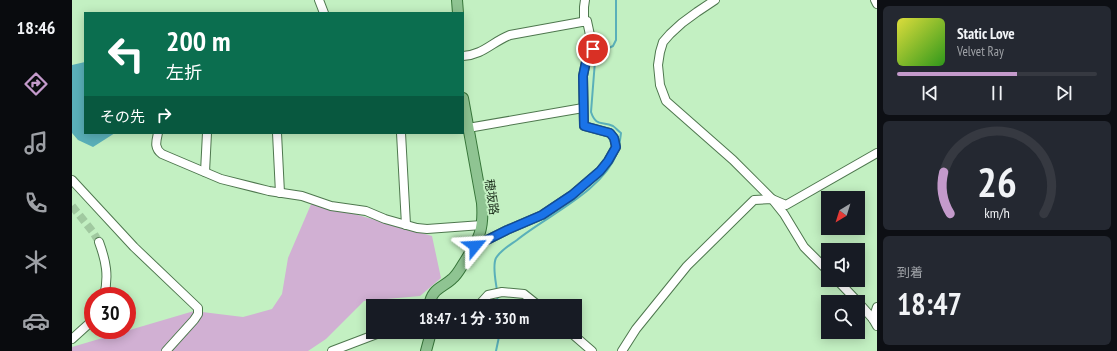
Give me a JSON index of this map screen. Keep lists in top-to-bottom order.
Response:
{
  "streets": {
    "main road": ["穂坂路"]
  },
  "north": "bottom left",
  "page": {
    "tabs": "18:46",
    "turn": ["200 m", "左折"],
    "song": ["Static Love", "Velvet Ray"],
    "then": "その先",
    "tile": ["到着", "18:47"],
    "limit": "30",
    "trip": "18:47 · 1 分 · 330 m",
    "gauge": ["26", "km/h"]
  }
}
